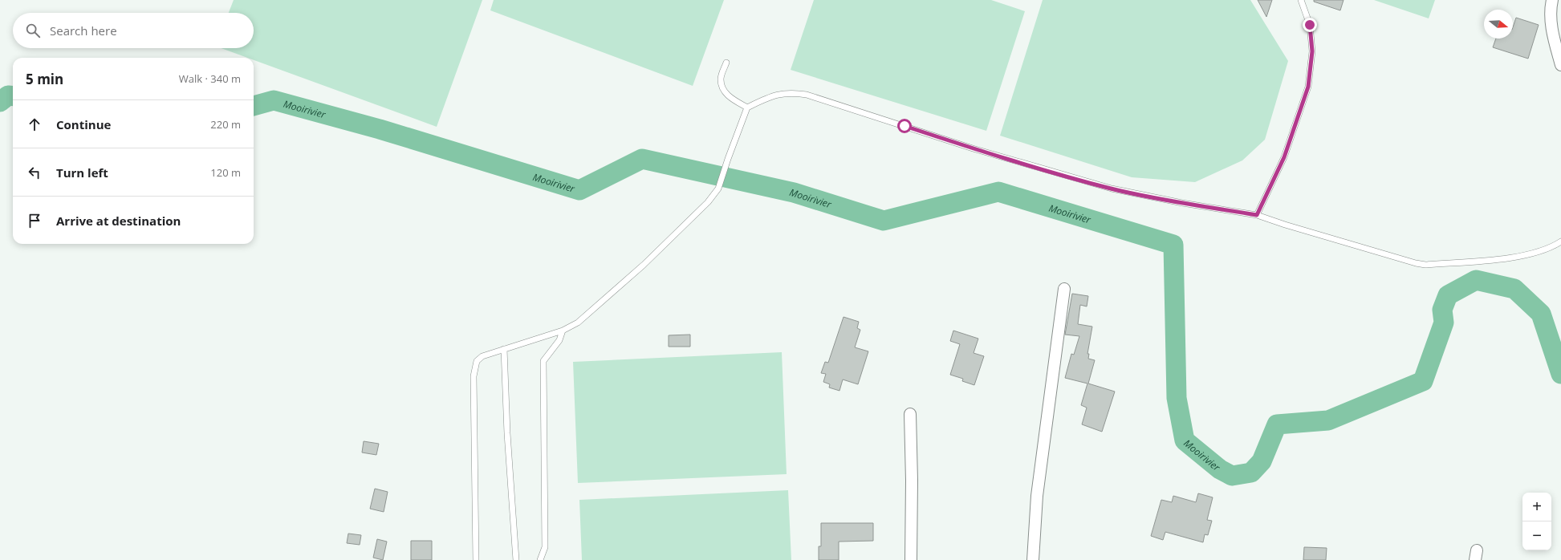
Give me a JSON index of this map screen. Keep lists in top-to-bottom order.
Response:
{
  "water": ["Mooirivier"],
  "north": "right",
  "page": {
    "search": "Search here",
    "heading": ["5 min", "Walk · 340 m"],
    "list": [
      ["Continue", "220 m"],
      ["Turn left", "120 m"],
      "Arrive at destination"
    ],
    "map_buttons": ["+", "−"]
  }
}
